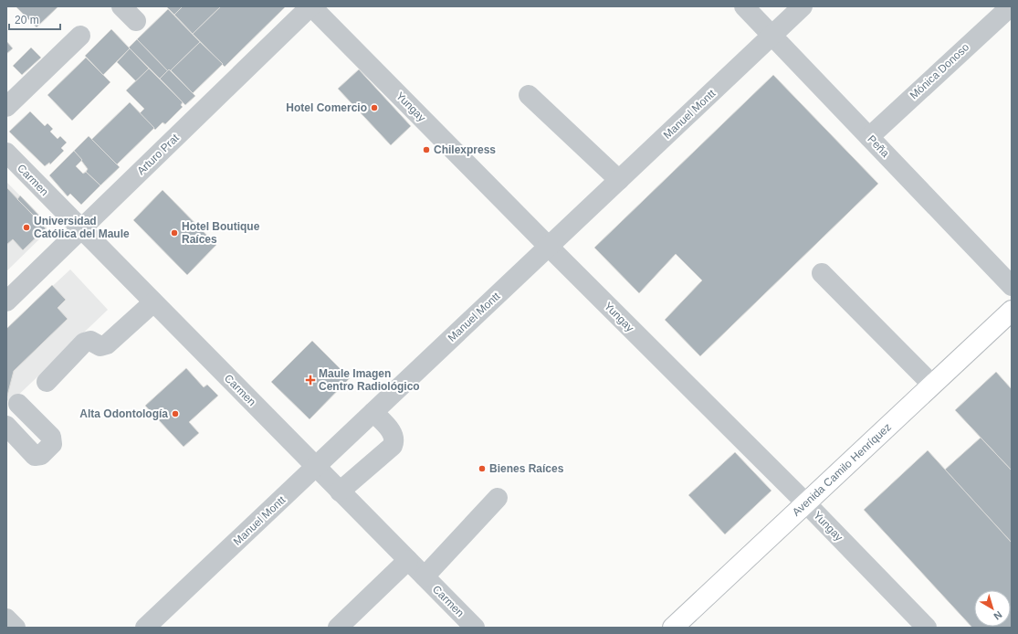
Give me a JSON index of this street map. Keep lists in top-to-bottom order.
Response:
{
  "streets": {
    "main road": ["Avenida Camilo Henríquez"],
    "street": [
      "Mónica Donoso",
      "Yungay",
      "Manuel Montt",
      "Peña",
      "Arturo Prat",
      "Carmen"
    ]
  },
  "crossings": [
    ["Mónica Donoso", "Peña"],
    ["Yungay", "Manuel Montt"],
    ["Yungay", "Arturo Prat"],
    ["Yungay", "Avenida Camilo Henríquez"],
    ["Manuel Montt", "Peña"],
    ["Manuel Montt", "Carmen"],
    ["Arturo Prat", "Carmen"]
  ],
  "places": {
    "other": [
      "Hotel Comercio",
      "Chilexpress",
      "Universidad Católica del Maule",
      "Hotel Boutique Raíces",
      "Alta Odontología",
      "Bienes Raíces"
    ],
    "health": ["Maule Imagen Centro Radiológico"]
  },
  "scale_bar": "20 m",
  "north": "bottom right"
}
